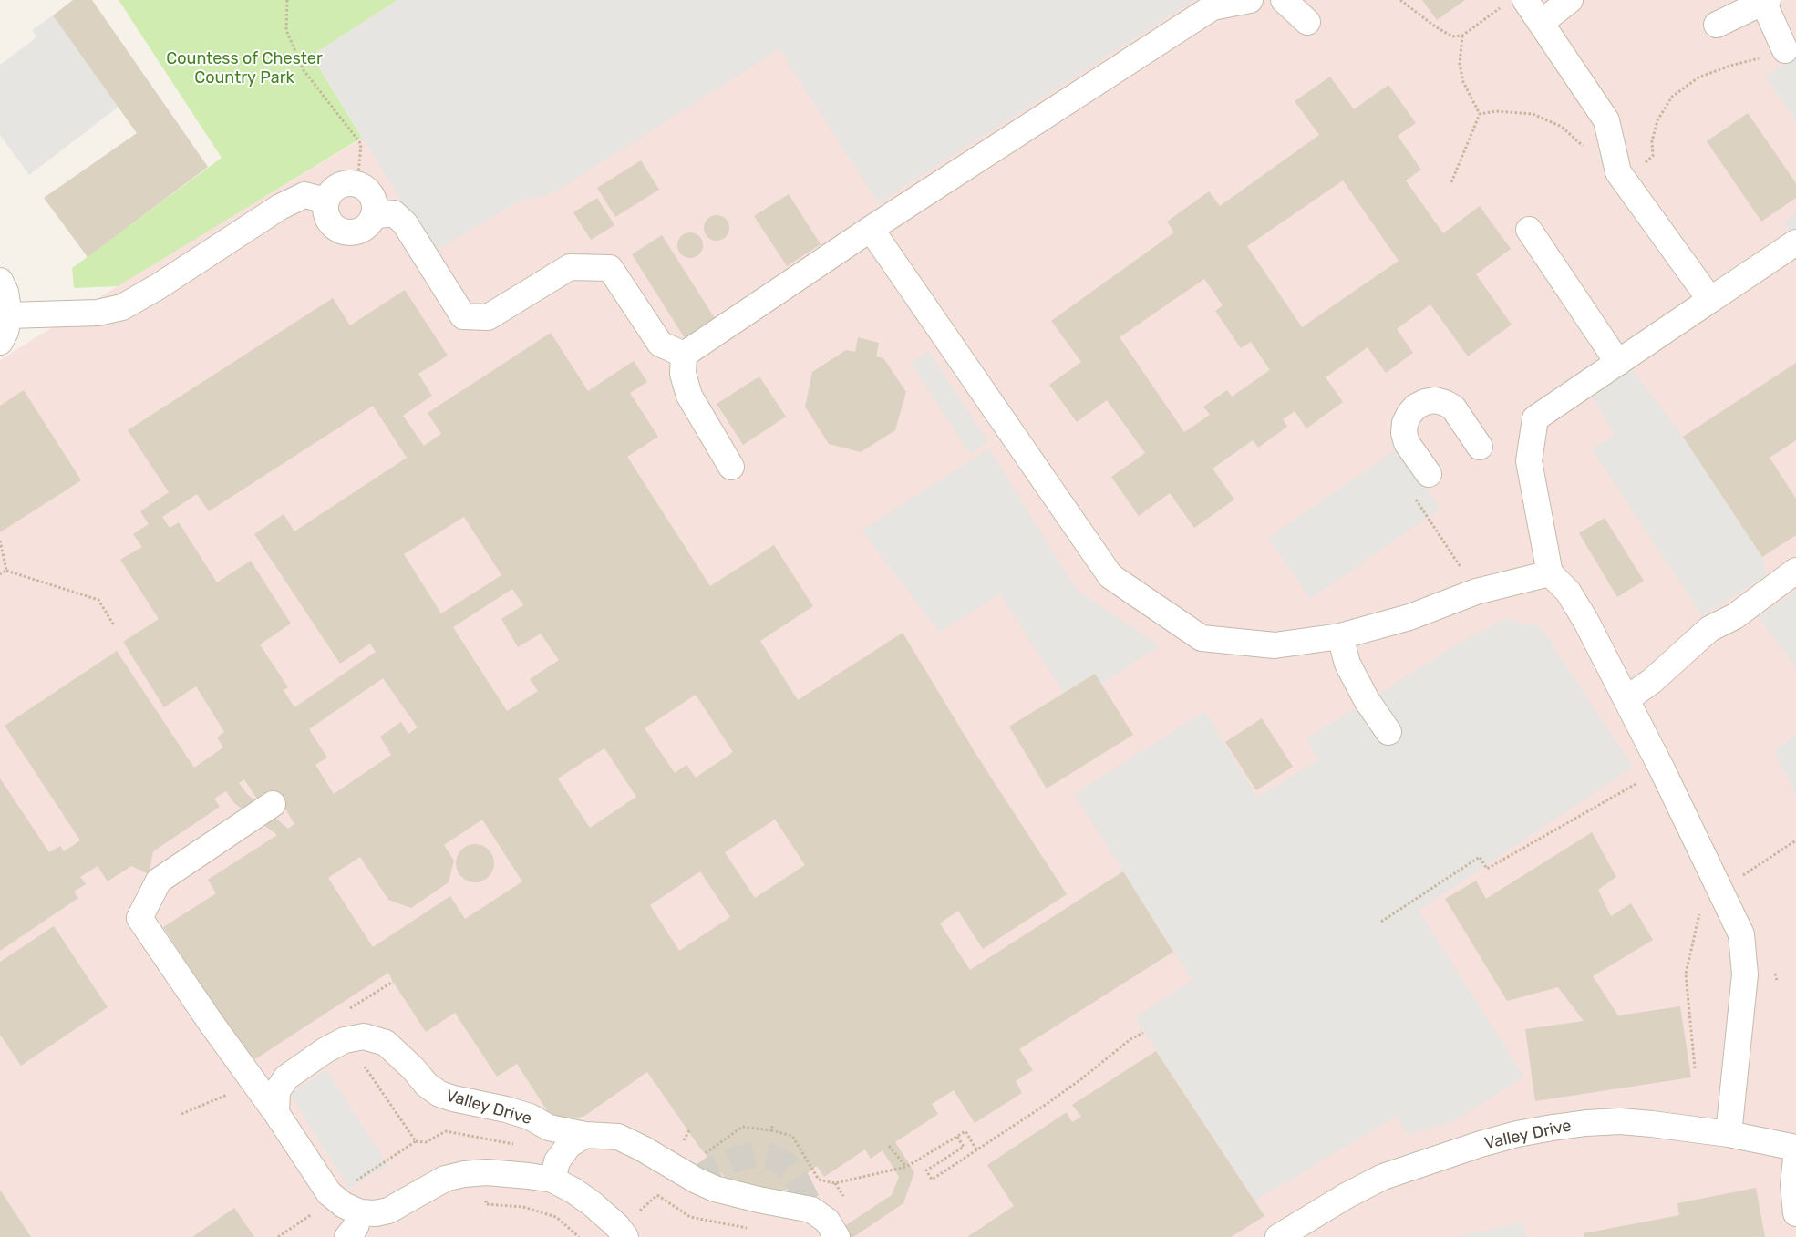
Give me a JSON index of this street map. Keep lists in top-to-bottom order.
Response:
{
  "streets": {
    "street": ["Valley Drive"]
  },
  "parks": ["Countess of Chester Country Park"]
}
